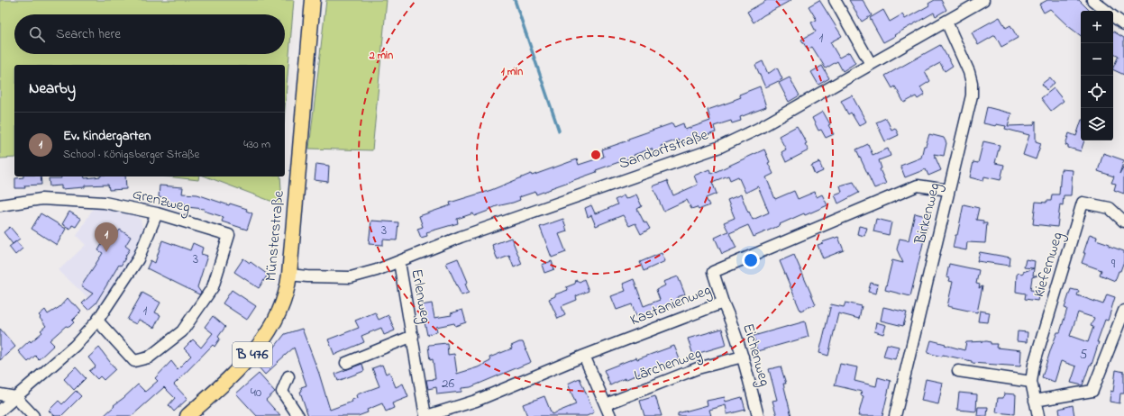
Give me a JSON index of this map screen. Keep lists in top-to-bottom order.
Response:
{
  "streets": {
    "main road": ["Münsterstraße", "B 476"],
    "street": [
      "Sandortstraße",
      "Grenzweg",
      "Birkenweg",
      "Kiefernweg",
      "Erlenweg",
      "Kastanienweg",
      "Eichenweg",
      "Lärchenweg"
    ]
  },
  "crossings": [
    ["Sandortstraße", "Birkenweg"],
    ["Sandortstraße", "Münsterstraße"],
    ["Sandortstraße", "Erlenweg"],
    ["Birkenweg", "Kastanienweg"],
    ["Erlenweg", "Kastanienweg"],
    ["Kastanienweg", "Eichenweg"],
    ["Eichenweg", "Lärchenweg"]
  ],
  "house_numbers": [
    "1",
    "3",
    "3",
    "9",
    "1",
    "5",
    "26",
    "40"
  ],
  "page": {
    "map_buttons": ["+", "−"],
    "search": "Search here",
    "heading": "Nearby",
    "list": [
      {
        "mark": "1",
        "name": "Ev. Kindergarten",
        "note": "School · Königsberger Straße",
        "value": "430 m"
      }
    ],
    "pins": "1"
  },
  "rings": ["2 min", "1 min"]
}
